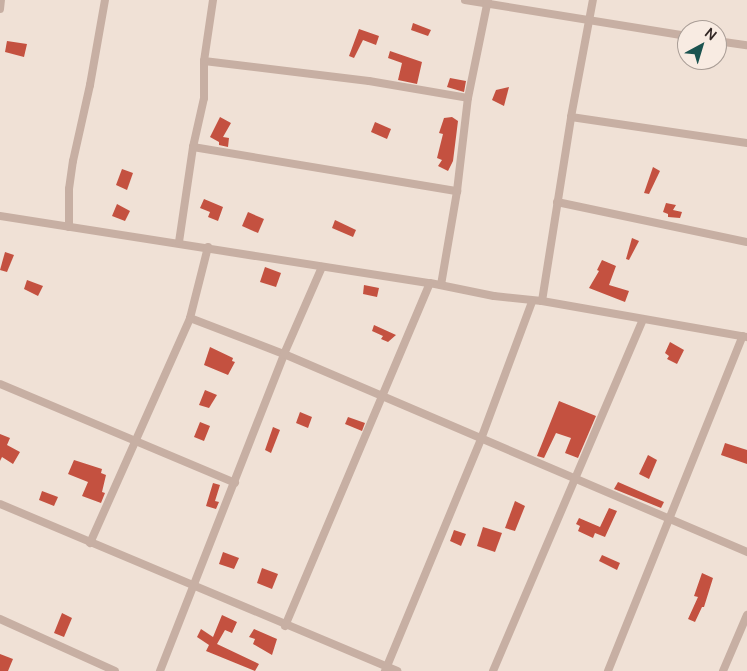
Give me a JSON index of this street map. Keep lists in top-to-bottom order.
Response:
{
  "north": "top right"
}
